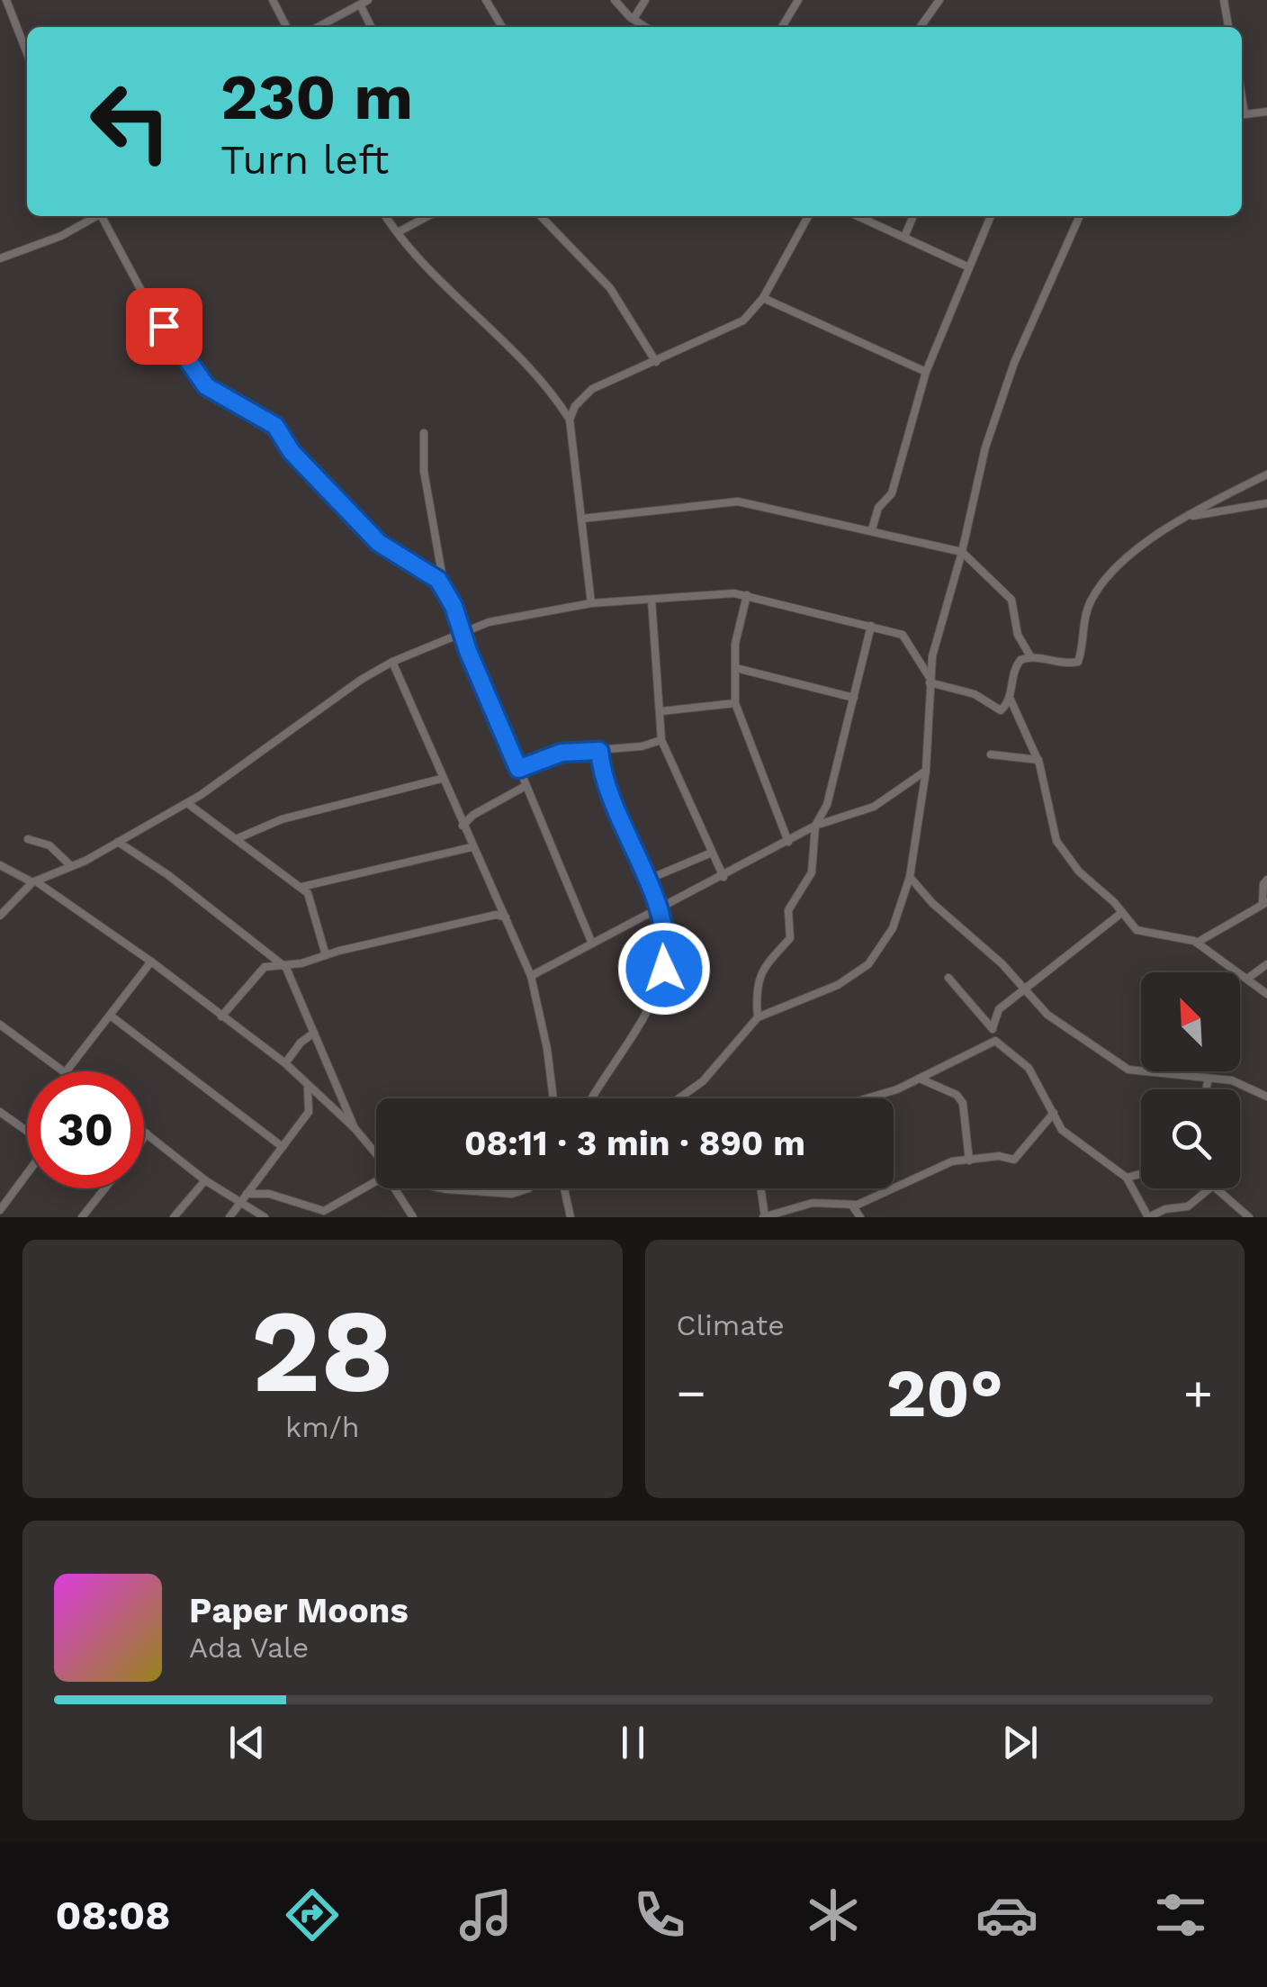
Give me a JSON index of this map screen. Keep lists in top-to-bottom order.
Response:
{
  "north": "top left",
  "page": {
    "turn": ["230 m", "Turn left"],
    "limit": "30",
    "trip": "08:11 · 3 min · 890 m",
    "tile": [
      ["28", "km/h"],
      "Climate"
    ],
    "heat": ["−", "20°", "+"],
    "song": ["Paper Moons", "Ada Vale"],
    "tabs": "08:08"
  }
}
